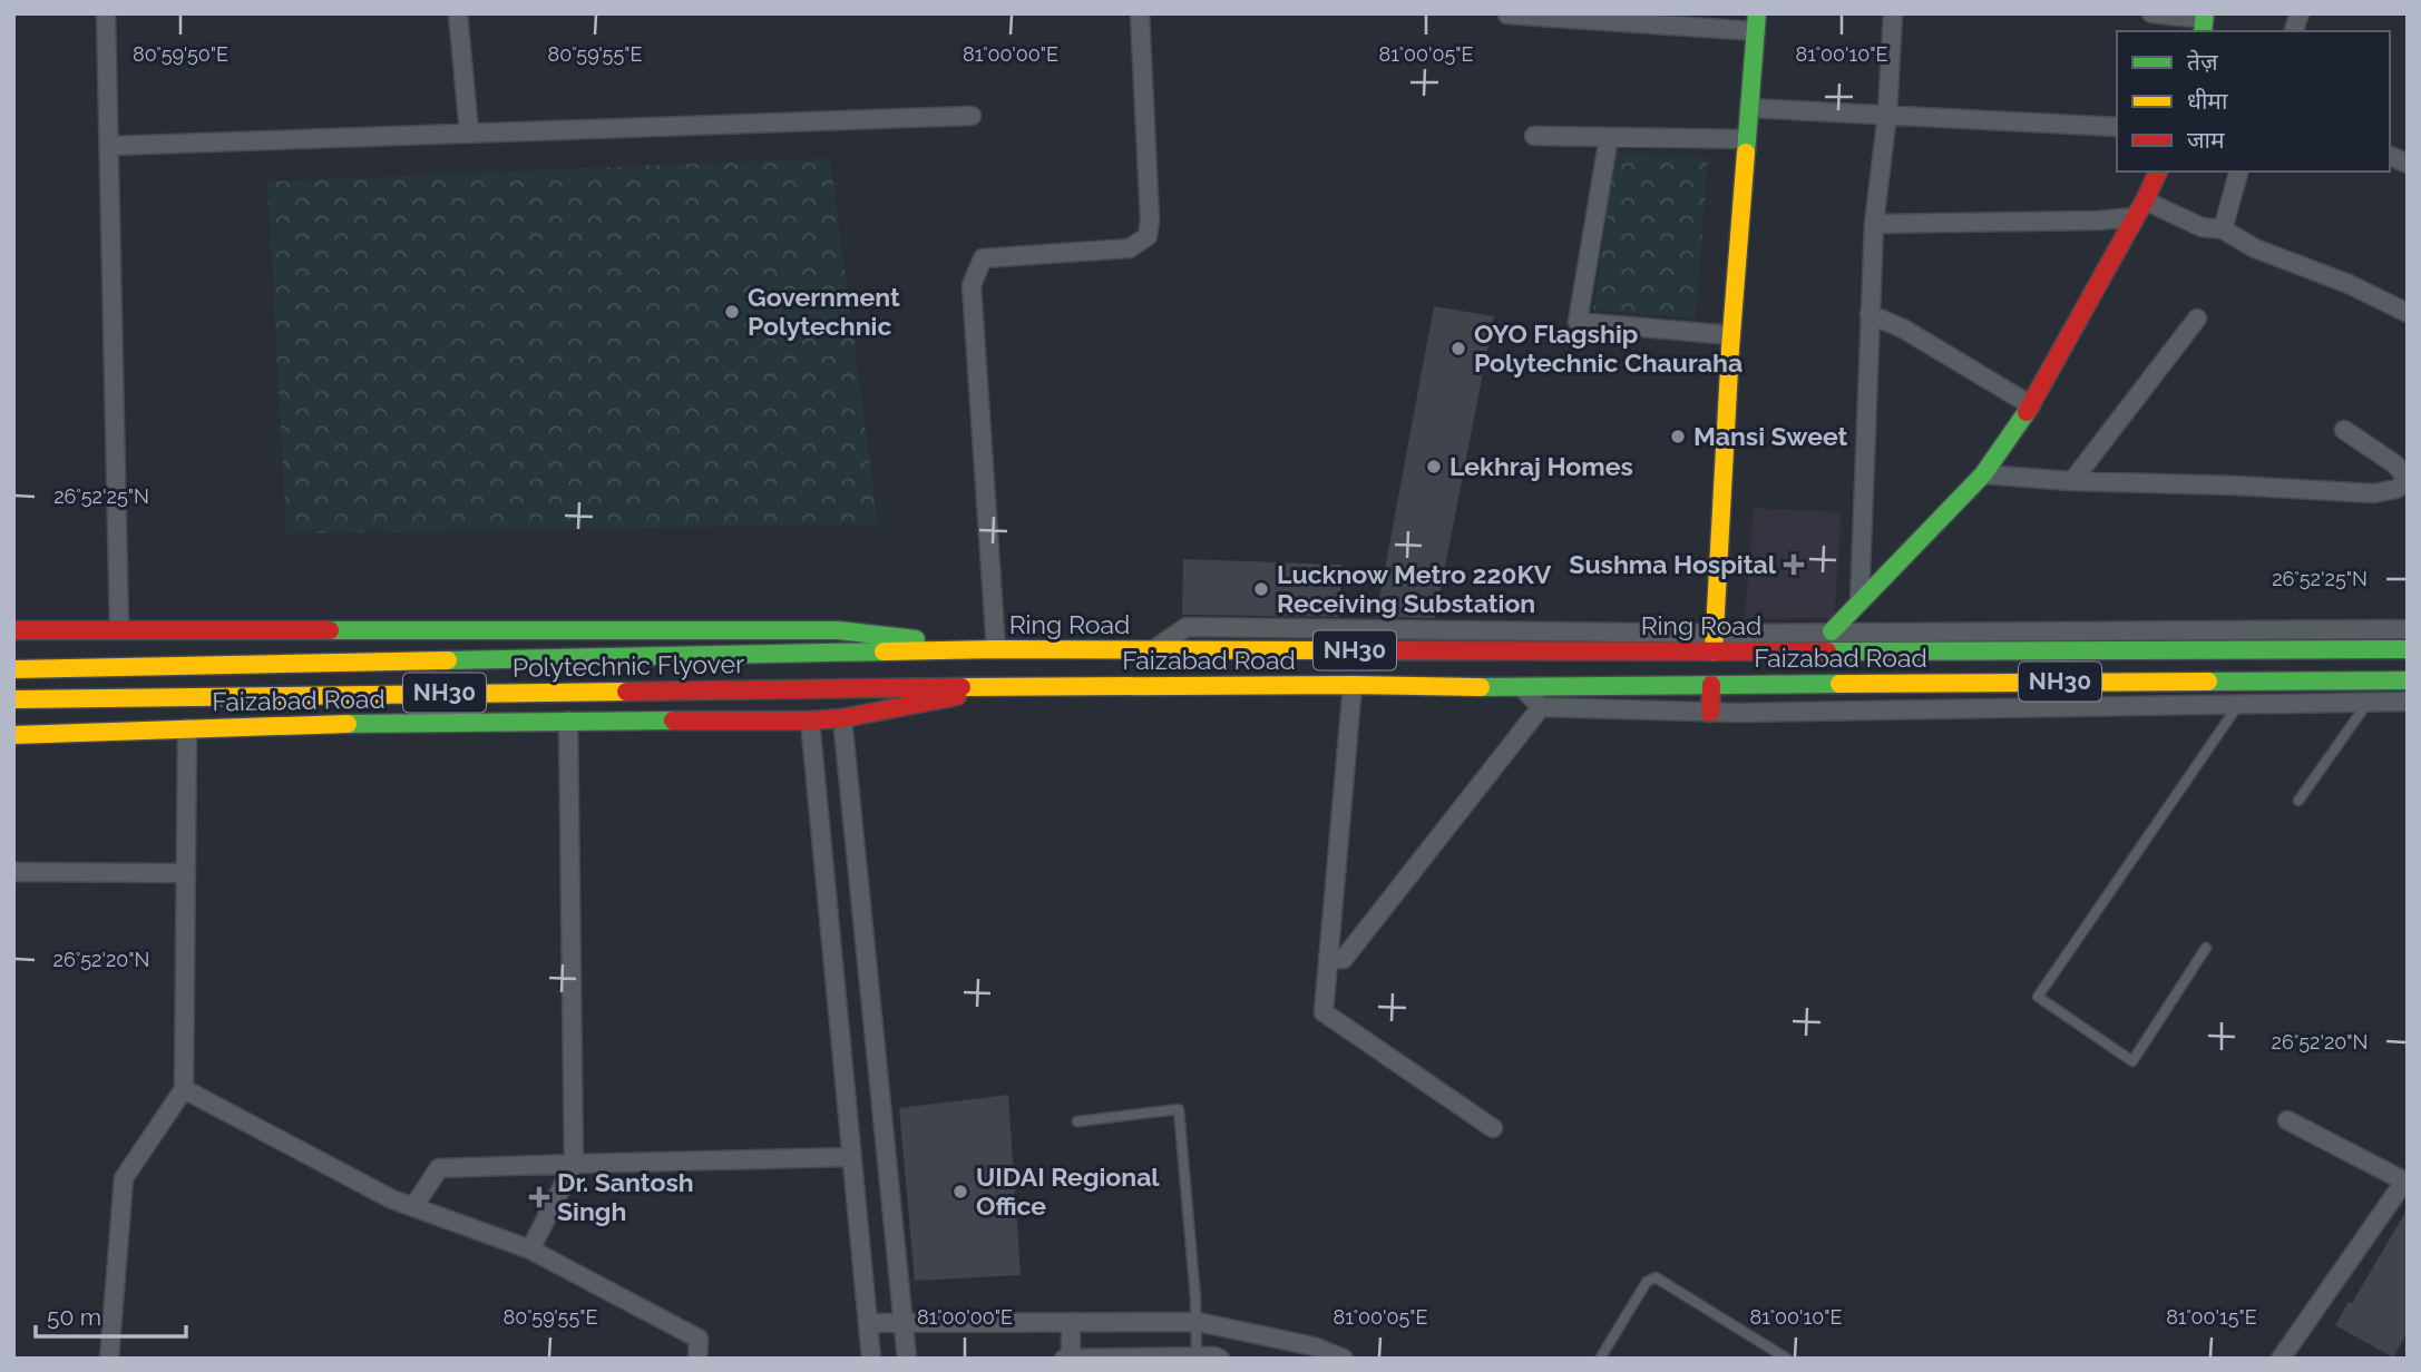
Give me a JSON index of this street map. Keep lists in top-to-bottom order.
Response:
{
  "streets": {
    "main road": [
      "Ring Road",
      "NH30",
      "Faizabad Road",
      "Polytechnic Flyover"
    ]
  },
  "crossings": [
    ["Ring Road", "Polytechnic Flyover"],
    ["Faizabad Road", "Polytechnic Flyover"]
  ],
  "places": {
    "other": [
      "Government Polytechnic",
      "OYO Flagship Polytechnic Chauraha",
      "Mansi Sweet",
      "Lekhraj Homes",
      "Lucknow Metro 220KV Receiving Substation",
      "UIDAI Regional Office"
    ],
    "health": ["Sushma Hospital", "Dr. Santosh Singh"]
  },
  "legend": ["तेज़", "धीमा", "जाम"],
  "scale_bar": "50 m",
  "coordinates": [
    "80°59'50\"E",
    "80°59'55\"E",
    "81°00'00\"E",
    "81°00'05\"E",
    "81°00'10\"E",
    "26°52'25\"N",
    "26°52'20\"N",
    "81°00'15\"E"
  ]
}
